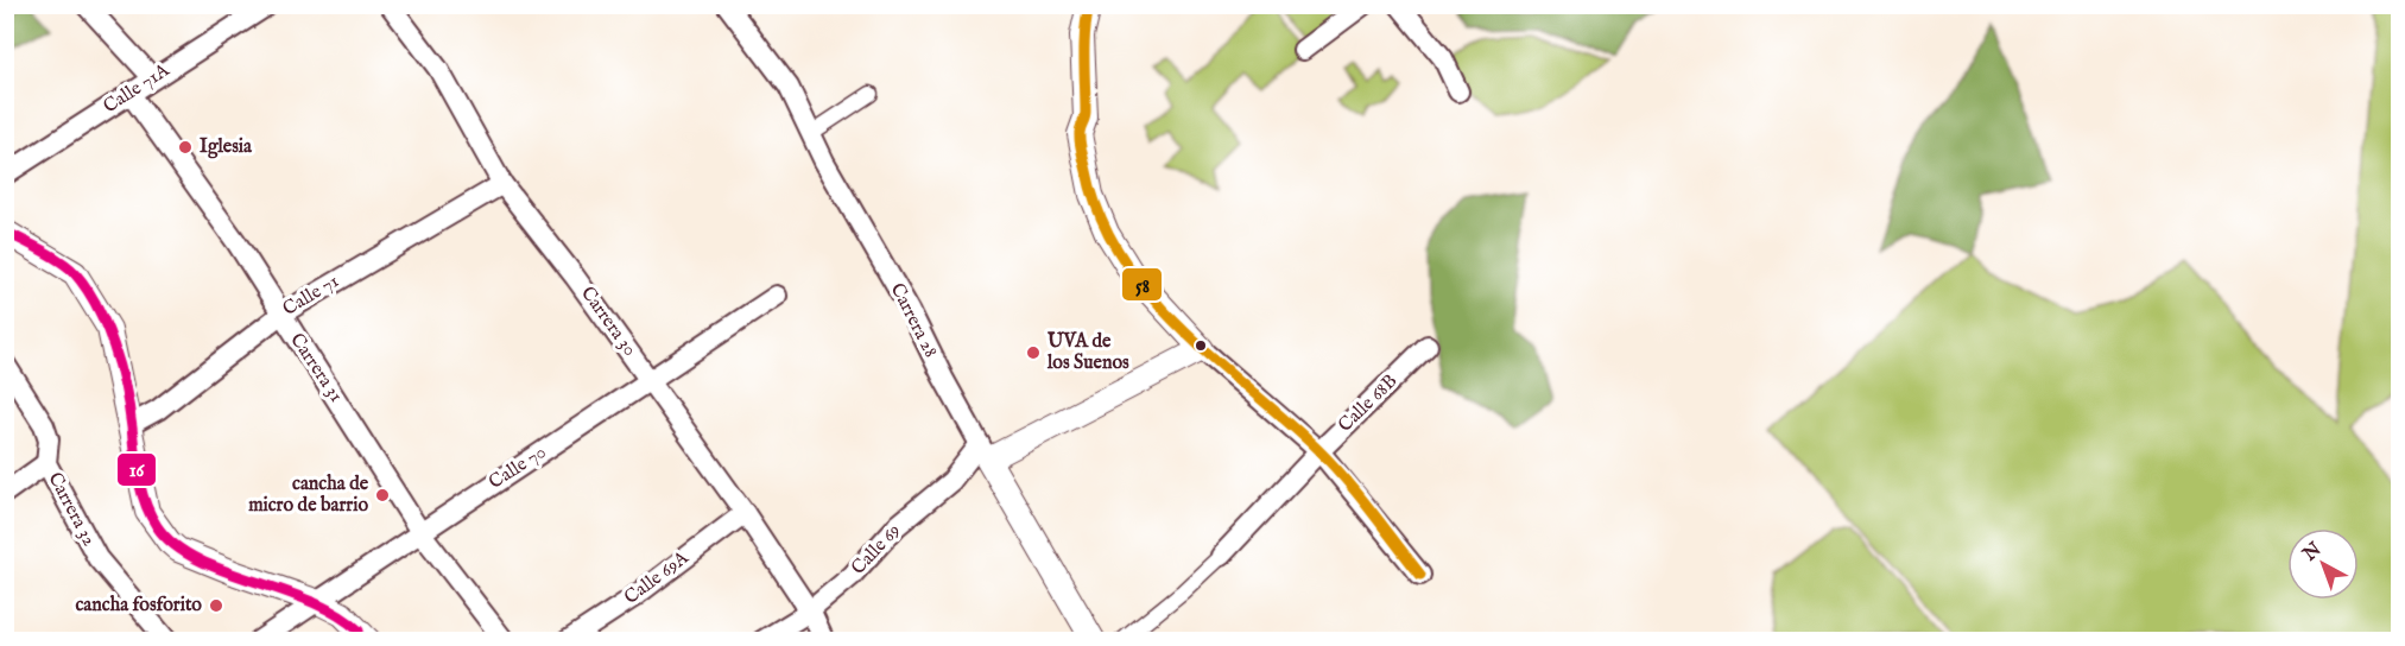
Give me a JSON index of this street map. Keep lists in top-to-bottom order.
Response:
{
  "streets": {
    "street": [
      "Calle 71A",
      "Calle 71",
      "Carrera 28",
      "Carrera 30",
      "Carrera 31",
      "Calle 68B",
      "Calle 70",
      "Carrera 32",
      "Calle 69",
      "Calle 69A"
    ]
  },
  "crossings": [
    ["Calle 71A", "Carrera 31"],
    ["Calle 71", "Carrera 30"],
    ["Calle 71", "Carrera 31"],
    ["Carrera 28", "Calle 69"],
    ["Carrera 30", "Calle 70"],
    ["Carrera 30", "Calle 69"],
    ["Carrera 30", "Calle 69A"],
    ["Carrera 31", "Calle 70"]
  ],
  "places": [
    "Iglesia",
    "UVA de los Suenos",
    "cancha de micro de barrio",
    "cancha fosforito"
  ],
  "lines": ["transit line 58", "transit line 16"],
  "north": "top left"
}
